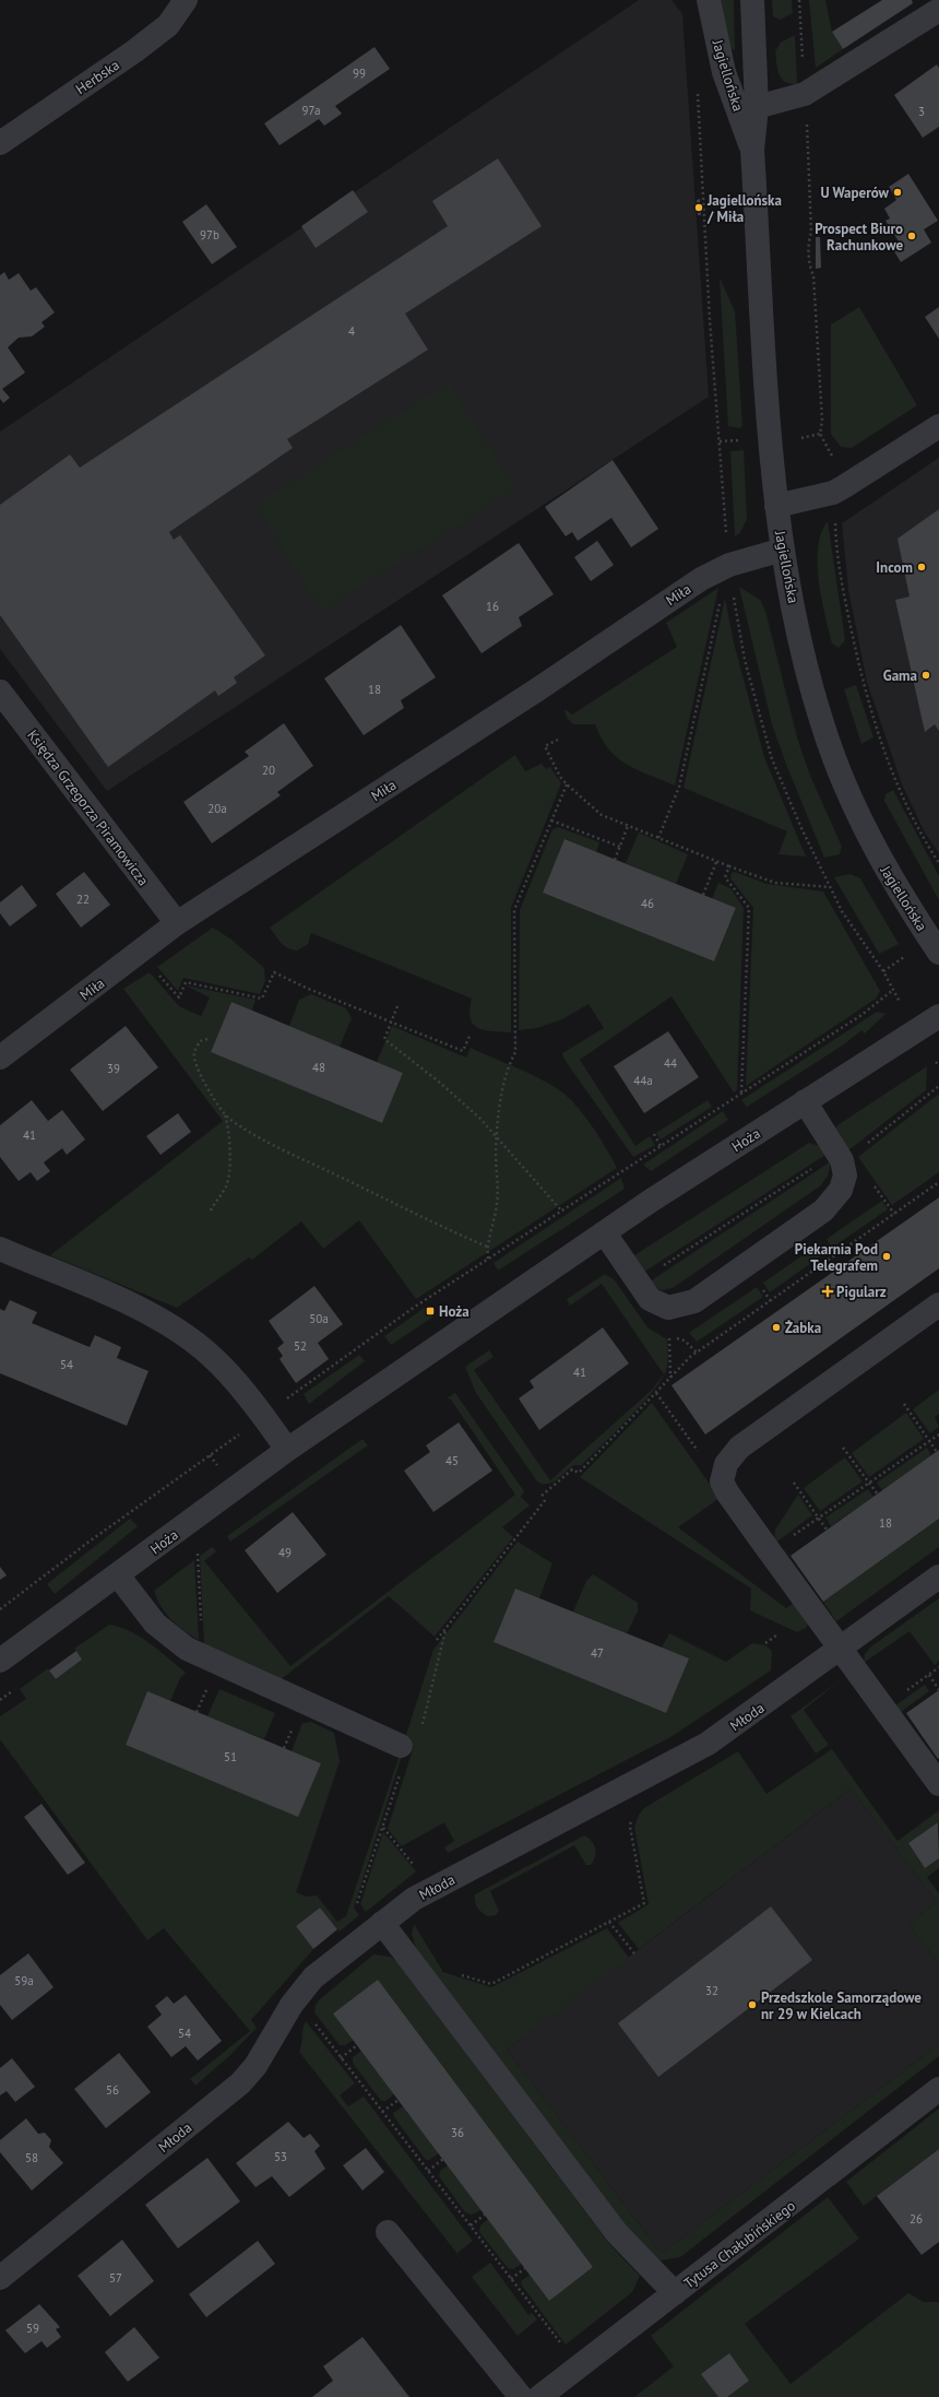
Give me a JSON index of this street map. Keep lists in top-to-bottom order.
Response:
{
  "streets": {
    "street": [
      "Jagiellońska",
      "Herbska",
      "Miła",
      "Księdza Grzegorza Piramowicza",
      "Hoża",
      "Młoda",
      "Tytusa Chałubińskiego"
    ]
  },
  "crossings": [
    ["Jagiellońska", "Miła"],
    ["Miła", "Księdza Grzegorza Piramowicza"]
  ],
  "places": {
    "other": [
      "U Waperów",
      "Jagiellońska / Miła",
      "Prospect Biuro Rachunkowe",
      "Incom",
      "Gama",
      "Piekarnia Pod Telegrafem",
      "Żabka",
      "Przedszkole Samorządowe nr 29 w Kielcach"
    ],
    "health": ["Pigularz"],
    "transit": ["Hoża"]
  },
  "house_numbers": [
    "99",
    "97a",
    "3",
    "97b",
    "4",
    "16",
    "18",
    "20",
    "20a",
    "22",
    "46",
    "44",
    "48",
    "39",
    "44a",
    "41",
    "50a",
    "52",
    "54",
    "41",
    "45",
    "18",
    "49",
    "47",
    "51",
    "59a",
    "32",
    "54",
    "56",
    "36",
    "53",
    "58",
    "26",
    "57",
    "59"
  ]
}
